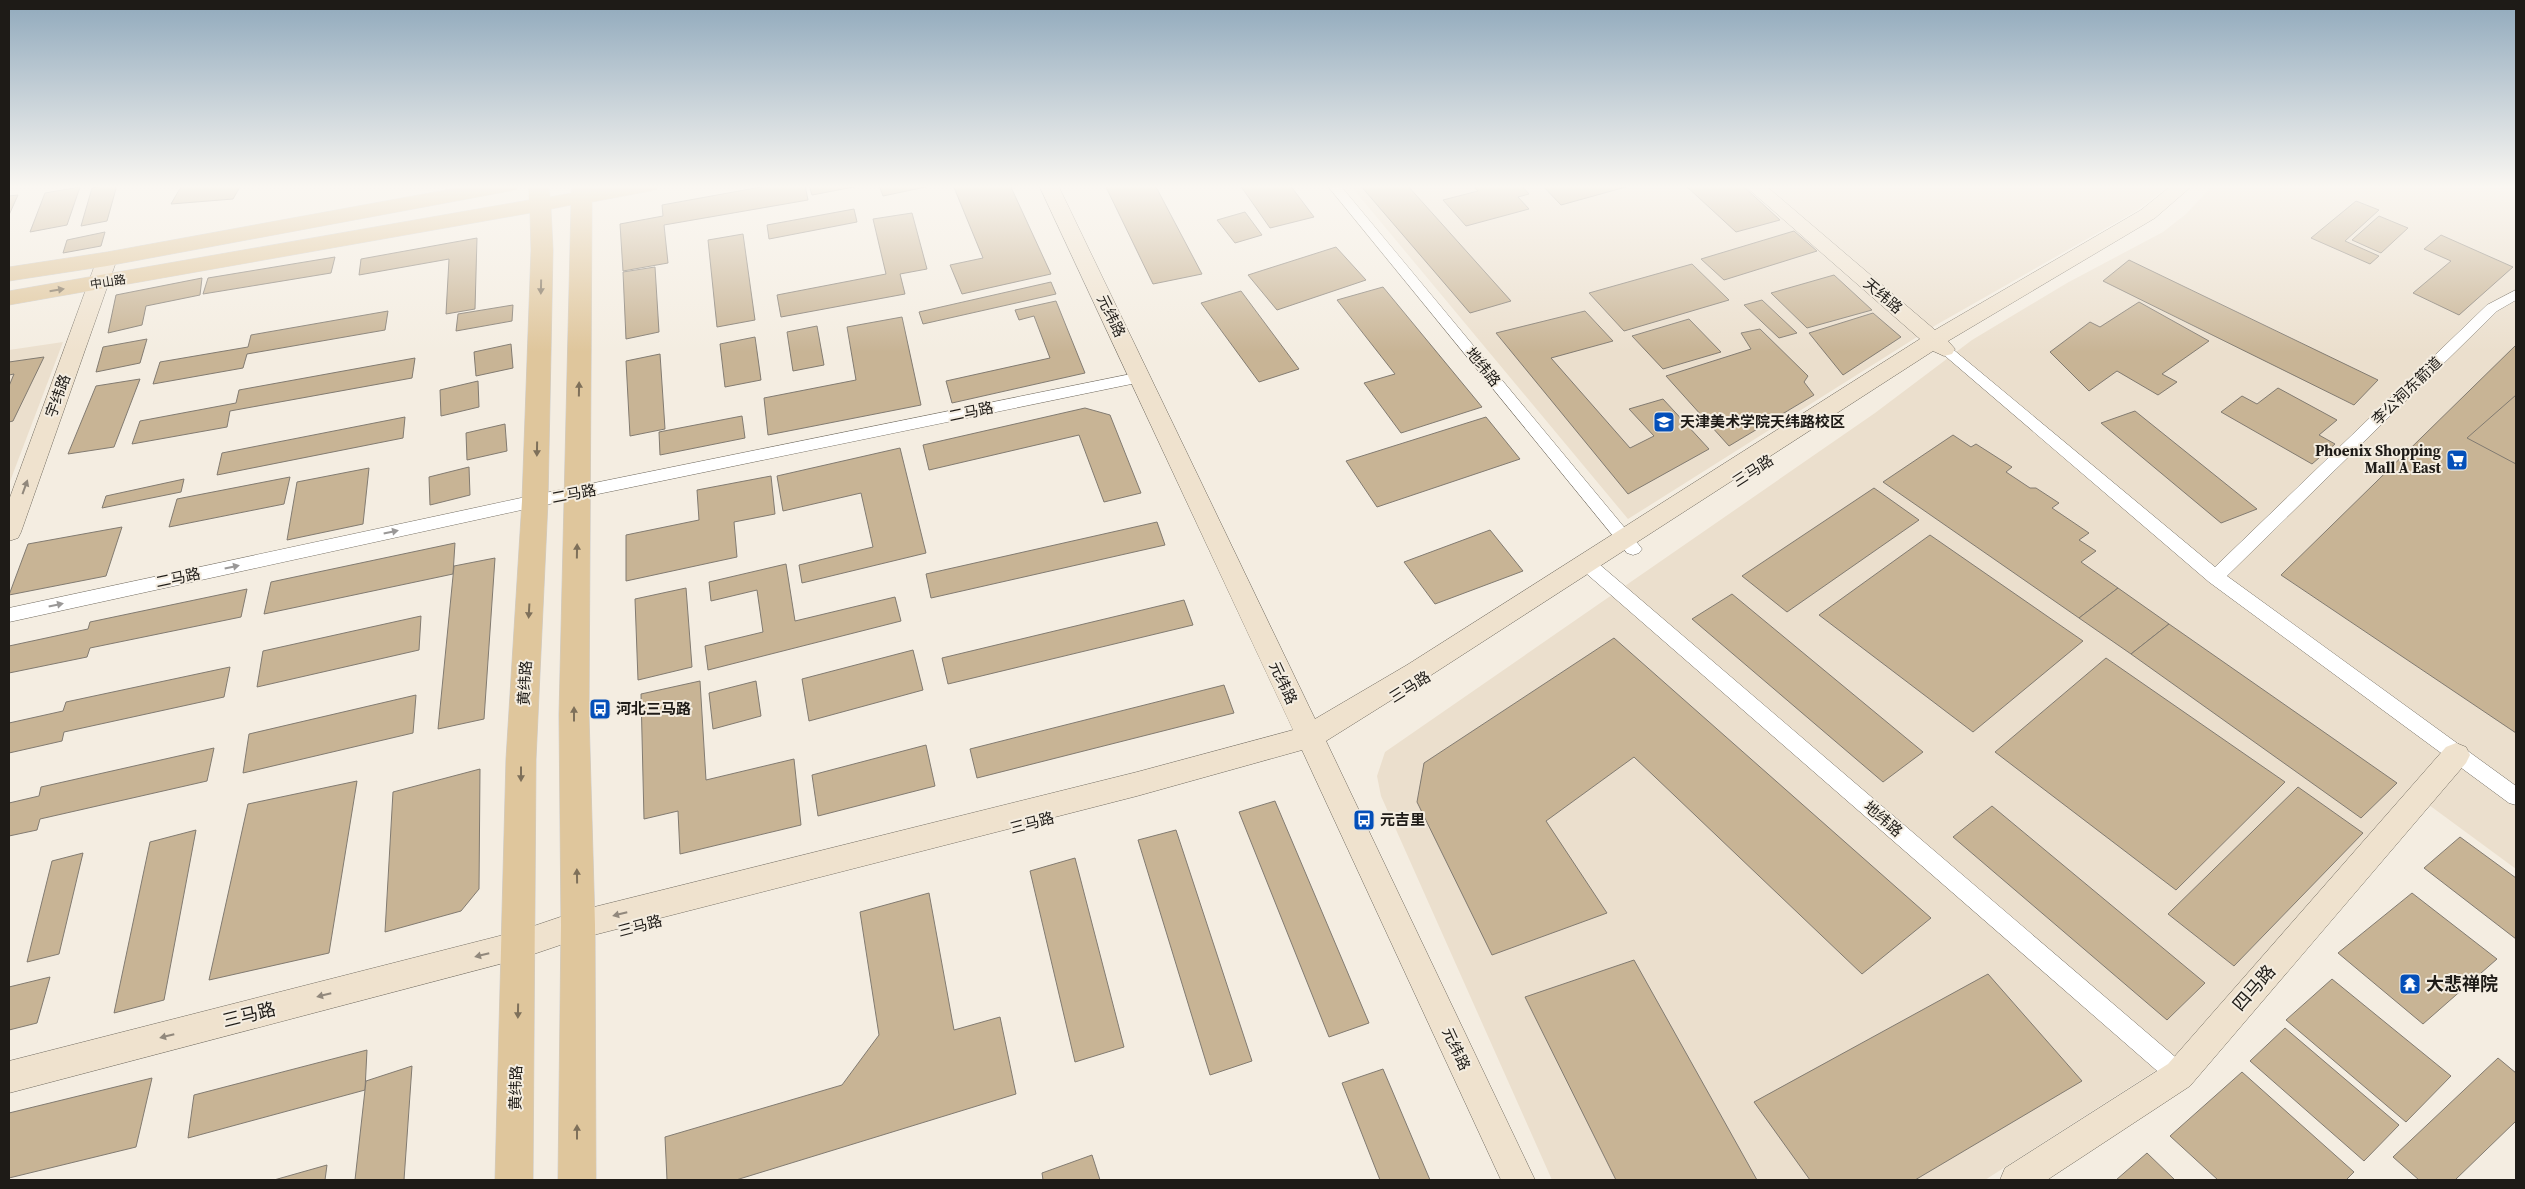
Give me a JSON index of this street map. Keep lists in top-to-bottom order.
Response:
{
  "streets": {
    "main road": ["中山路", "黄纬路"],
    "street": [
      "天纬路",
      "元纬路",
      "地纬路",
      "李公祠东箭道",
      "宇纬路",
      "二马路",
      "三马路",
      "四马路"
    ]
  },
  "crossings": [
    ["中山路", "宇纬路"],
    ["天纬路", "三马路"],
    ["元纬路", "二马路"],
    ["元纬路", "三马路"],
    ["地纬路", "三马路"],
    ["地纬路", "四马路"],
    ["二马路", "黄纬路"],
    ["三马路", "黄纬路"]
  ],
  "one_way": ["宇纬路", "二马路"],
  "places": {
    "school or university": ["天津美术学院天纬路校区"],
    "supermarket": ["Phoenix Shopping Mall A East"],
    "bus stop": ["河北三马路", "元吉里"],
    "temple": ["大悲禅院"]
  }
}
